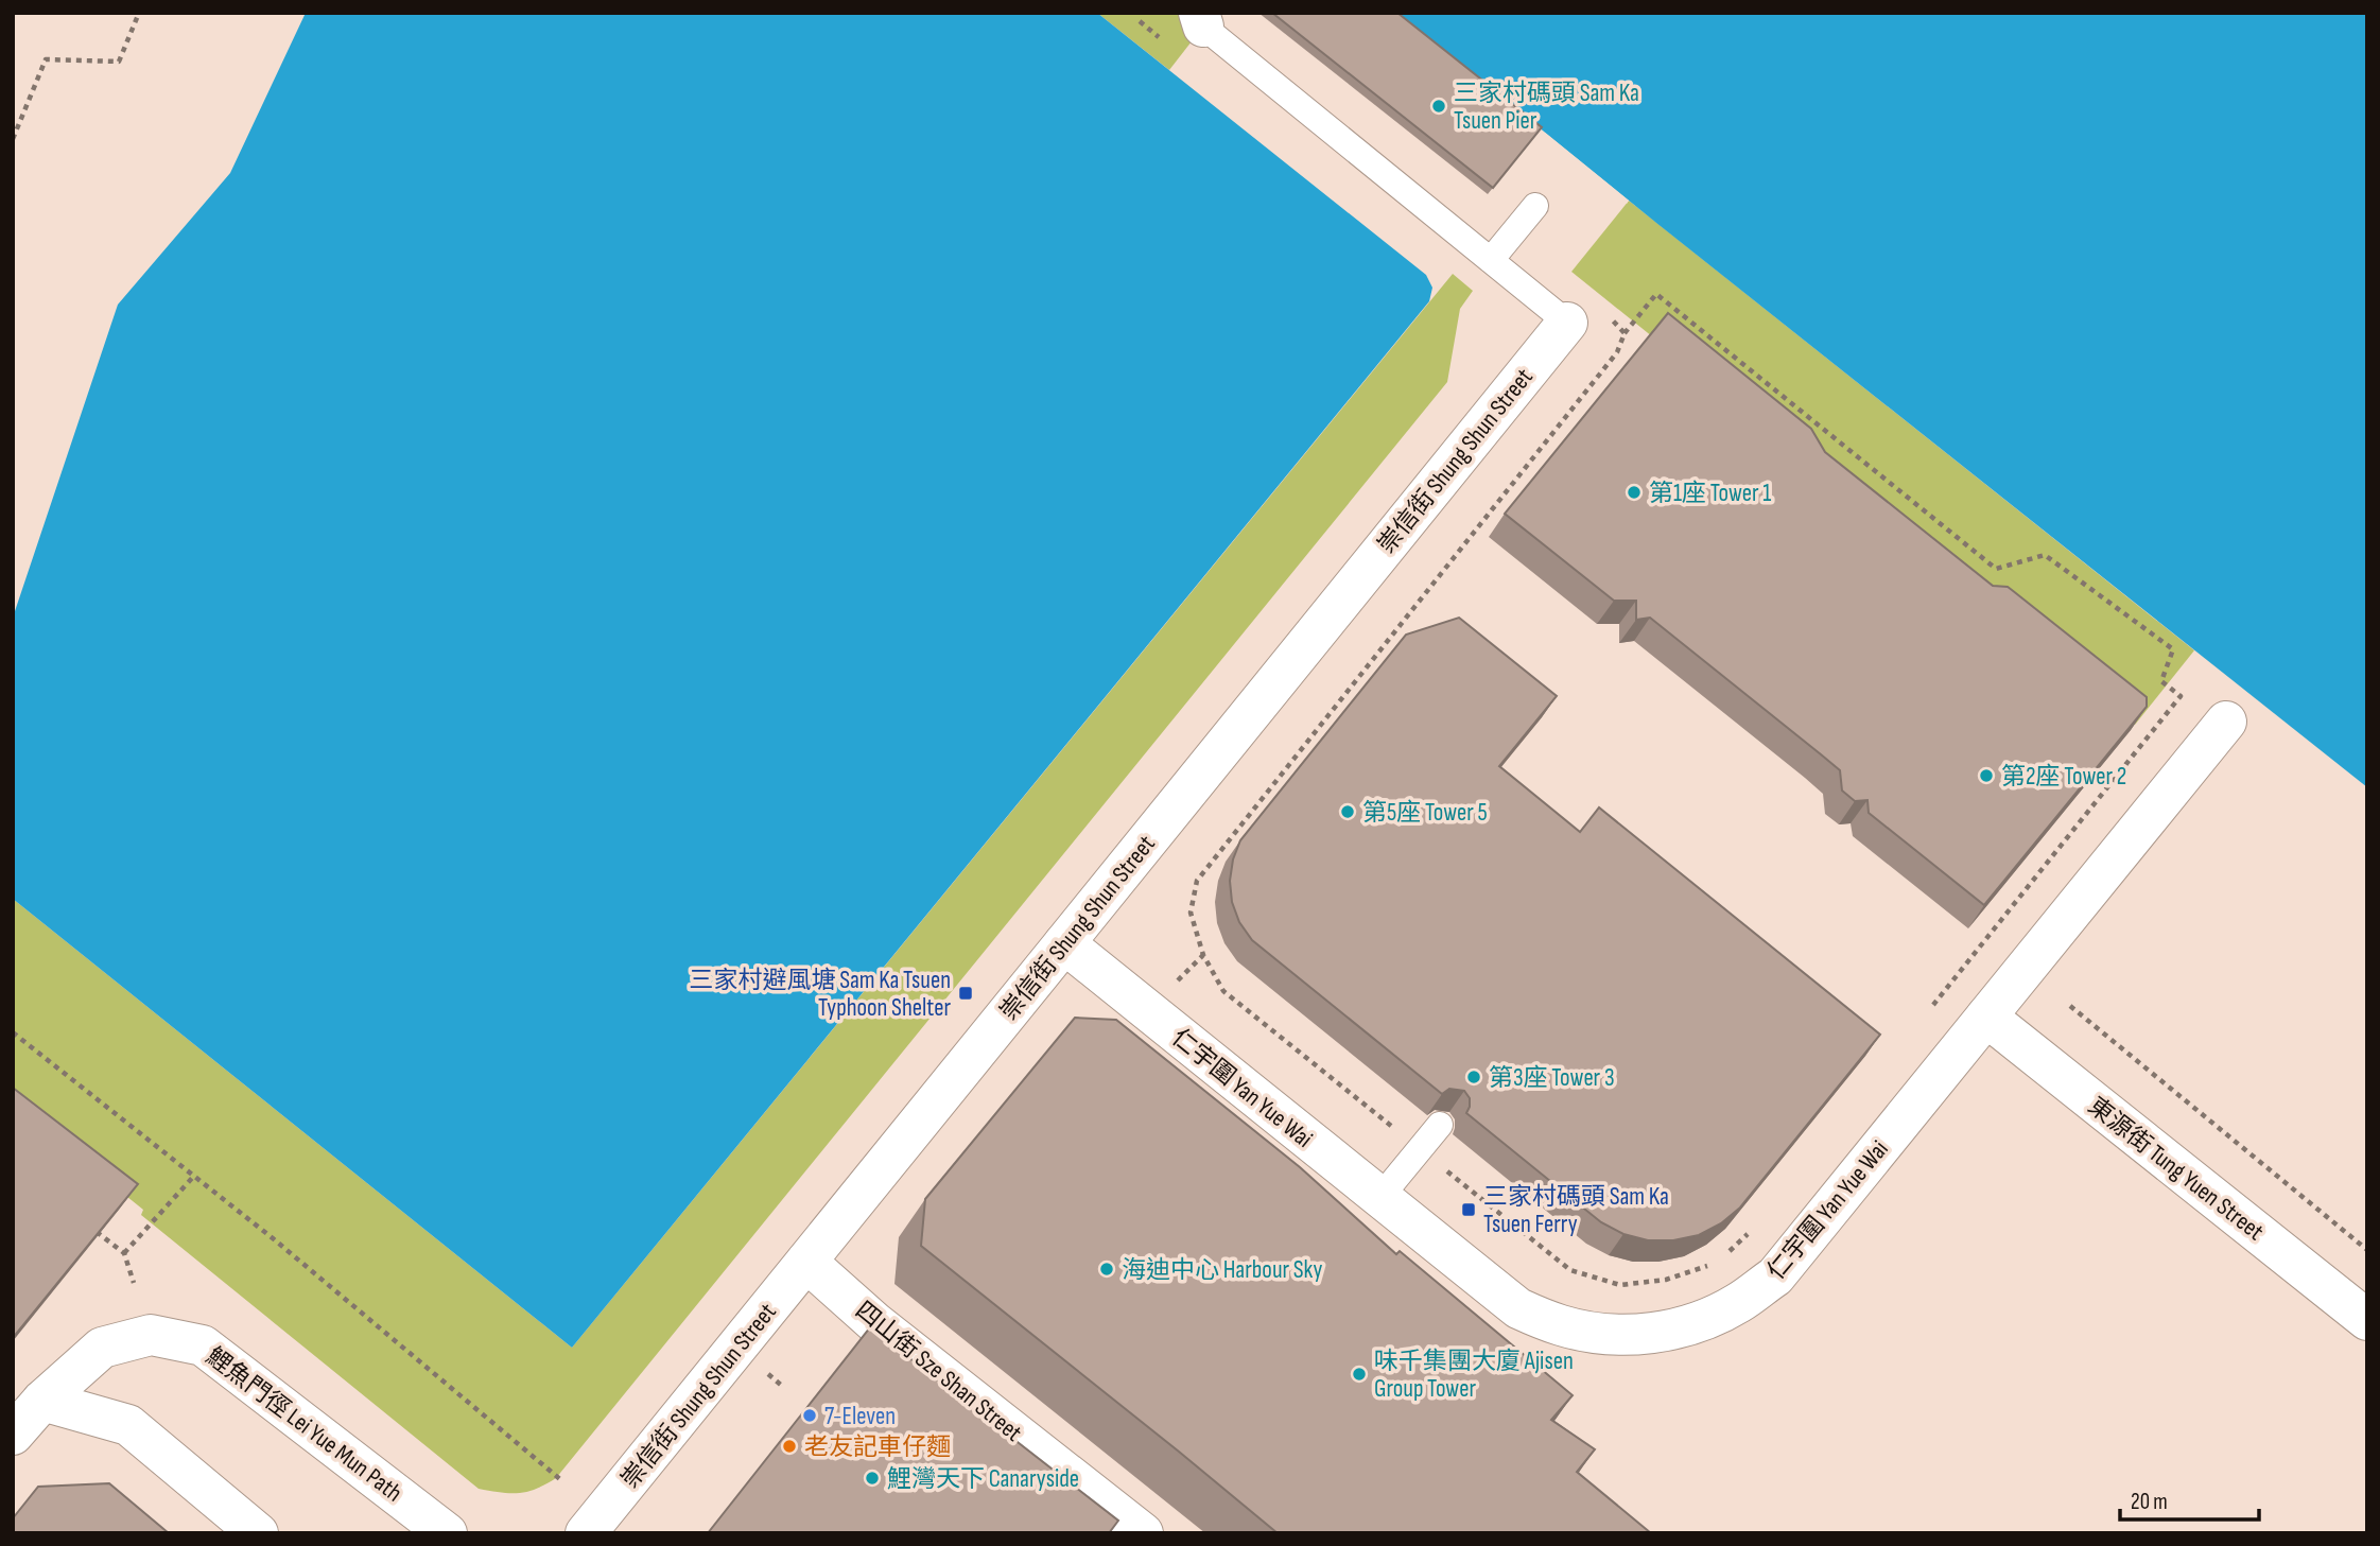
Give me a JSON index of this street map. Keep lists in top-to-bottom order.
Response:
{
  "streets": {
    "street": [
      "崇信街 Shung Shun Street",
      "仁宇圍 Yan Yue Wai",
      "東源街 Tung Yuen Street",
      "四山街 Sze Shan Street",
      "鯉魚門徑 Lei Yue Mun Path"
    ]
  },
  "crossings": [
    ["崇信街 Shung Shun Street", "仁宇圍 Yan Yue Wai"],
    ["崇信街 Shung Shun Street", "四山街 Sze Shan Street"],
    ["仁宇圍 Yan Yue Wai", "東源街 Tung Yuen Street"]
  ],
  "places": {
    "other": [
      "三家村碼頭 Sam Ka Tsuen Pier",
      "第1座 Tower 1",
      "第2座 Tower 2",
      "第5座 Tower 5",
      "第3座 Tower 3",
      "海迪中心 Harbour Sky",
      "味千集團大廈 Ajisen Group Tower",
      "7-Eleven",
      "老友記車仔麵",
      "鯉灣天下 Canaryside"
    ],
    "transit": ["三家村避風塘 Sam Ka Tsuen Typhoon Shelter", "三家村碼頭 Sam Ka Tsuen Ferry"]
  },
  "scale_bar": "20 m"
}
